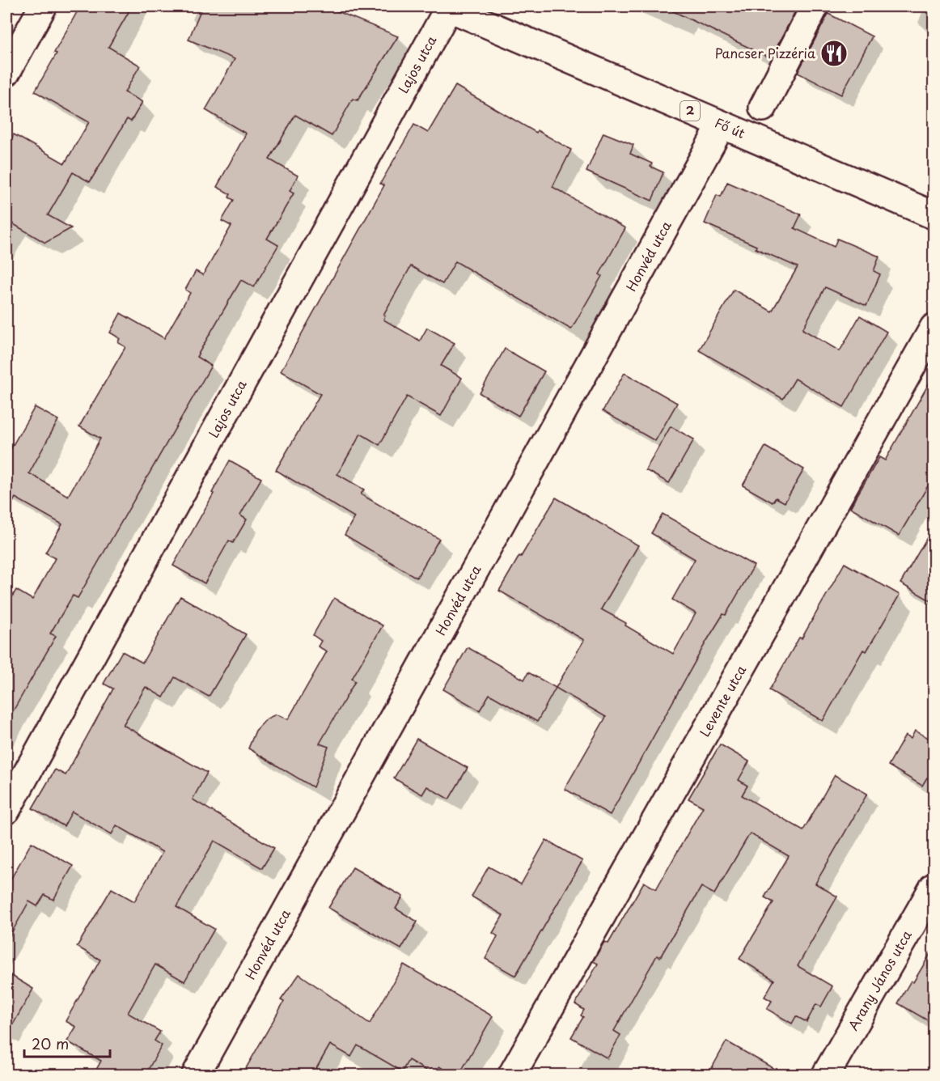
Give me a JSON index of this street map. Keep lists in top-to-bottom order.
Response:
{
  "streets": {
    "street": [
      "Lajos utca",
      "2",
      "Fő út",
      "Honvéd utca",
      "Levente utca",
      "Arany János utca"
    ]
  },
  "crossings": [
    ["Lajos utca", "Fő út"],
    ["Fő út", "Honvéd utca"]
  ],
  "places": {
    "restaurant": ["Pancser Pizzéria"]
  },
  "scale_bar": "20 m"
}
